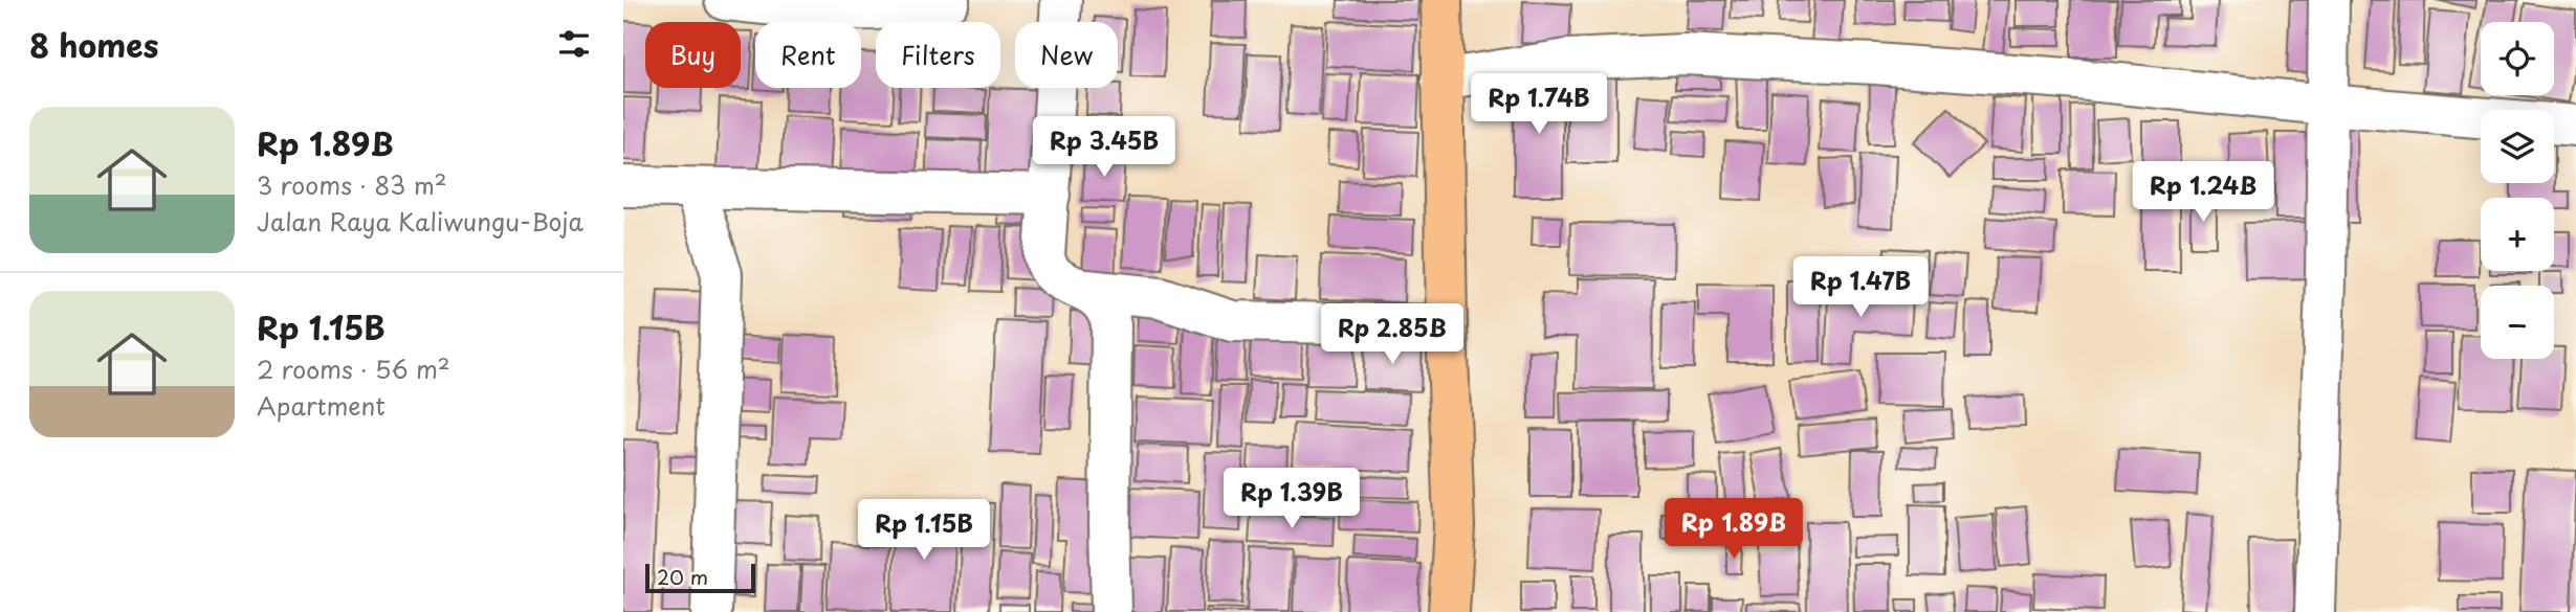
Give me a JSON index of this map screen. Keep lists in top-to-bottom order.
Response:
{
  "scale_bar": "20 m",
  "page": {
    "heading": "8 homes",
    "map_buttons": ["+", "−"],
    "chip": [
      "Buy",
      "Rent",
      "Filters",
      "New"
    ],
    "price": [
      "Rp 1.74B",
      "Rp 3.45B",
      "Rp 1.24B",
      "Rp 1.47B",
      "Rp 2.85B",
      "Rp 1.39B",
      "Rp 1.89B",
      "Rp 1.15B"
    ],
    "list": [
      {
        "name": "Rp 1.89B",
        "note": "3 rooms · 83 m² · Jalan Raya Kaliwungu-Boja"
      },
      {
        "name": "Rp 1.15B",
        "note": "2 rooms · 56 m² · Apartment"
      }
    ],
    "scale": "20 m"
  }
}
